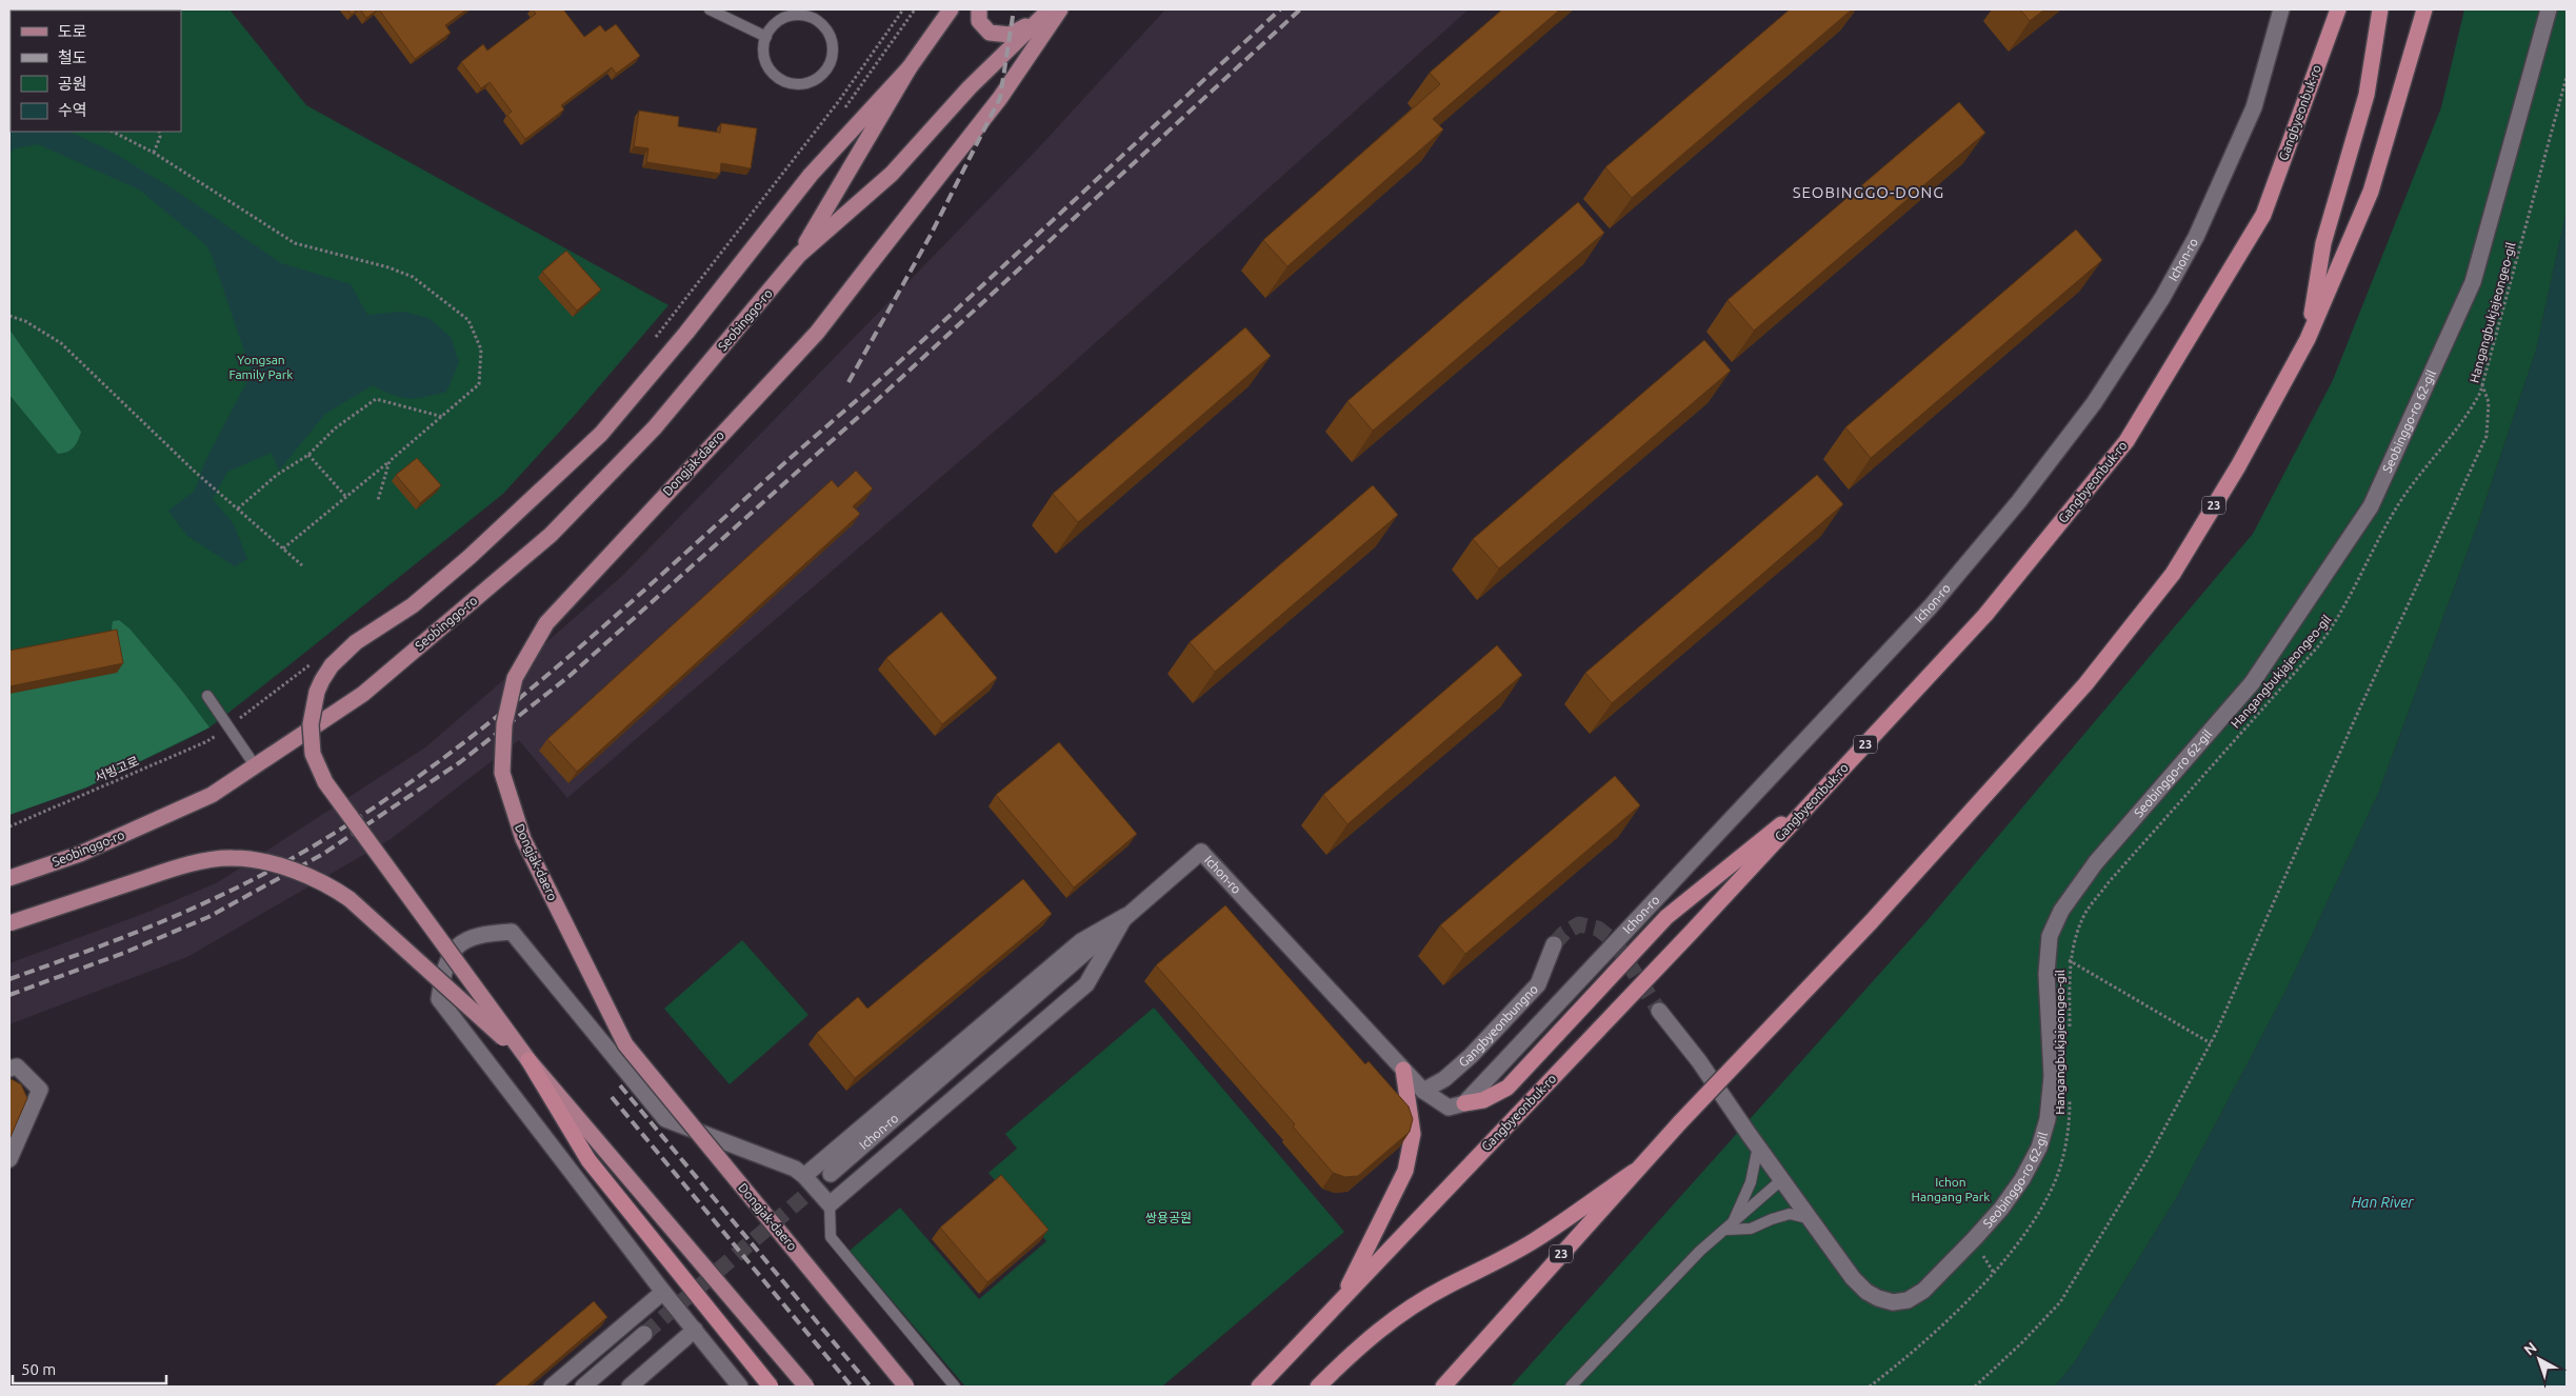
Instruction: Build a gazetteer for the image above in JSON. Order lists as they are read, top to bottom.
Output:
{
  "streets": {
    "highway": ["Gangbyeonbuk-ro", "23"],
    "main road": ["Seobinggo-ro", "Dongjak-daero"],
    "street": ["Ichon-ro", "Seobinggo-ro 62-gil", "Gangbyeonbungno"],
    "path": ["Hangangbukjajeongeo-gil", "서빙고로"]
  },
  "crossings": [
    ["Ichon-ro", "Gangbyeonbungno"]
  ],
  "districts": ["SEOBINGGO-DONG"],
  "water": ["Han River"],
  "parks": ["Yongsan Family Park", "Ichon Hangang Park", "쌍용공원"],
  "legend": [
    "도로",
    "철도",
    "공원",
    "수역"
  ],
  "scale_bar": "50 m",
  "north": "top left"
}
